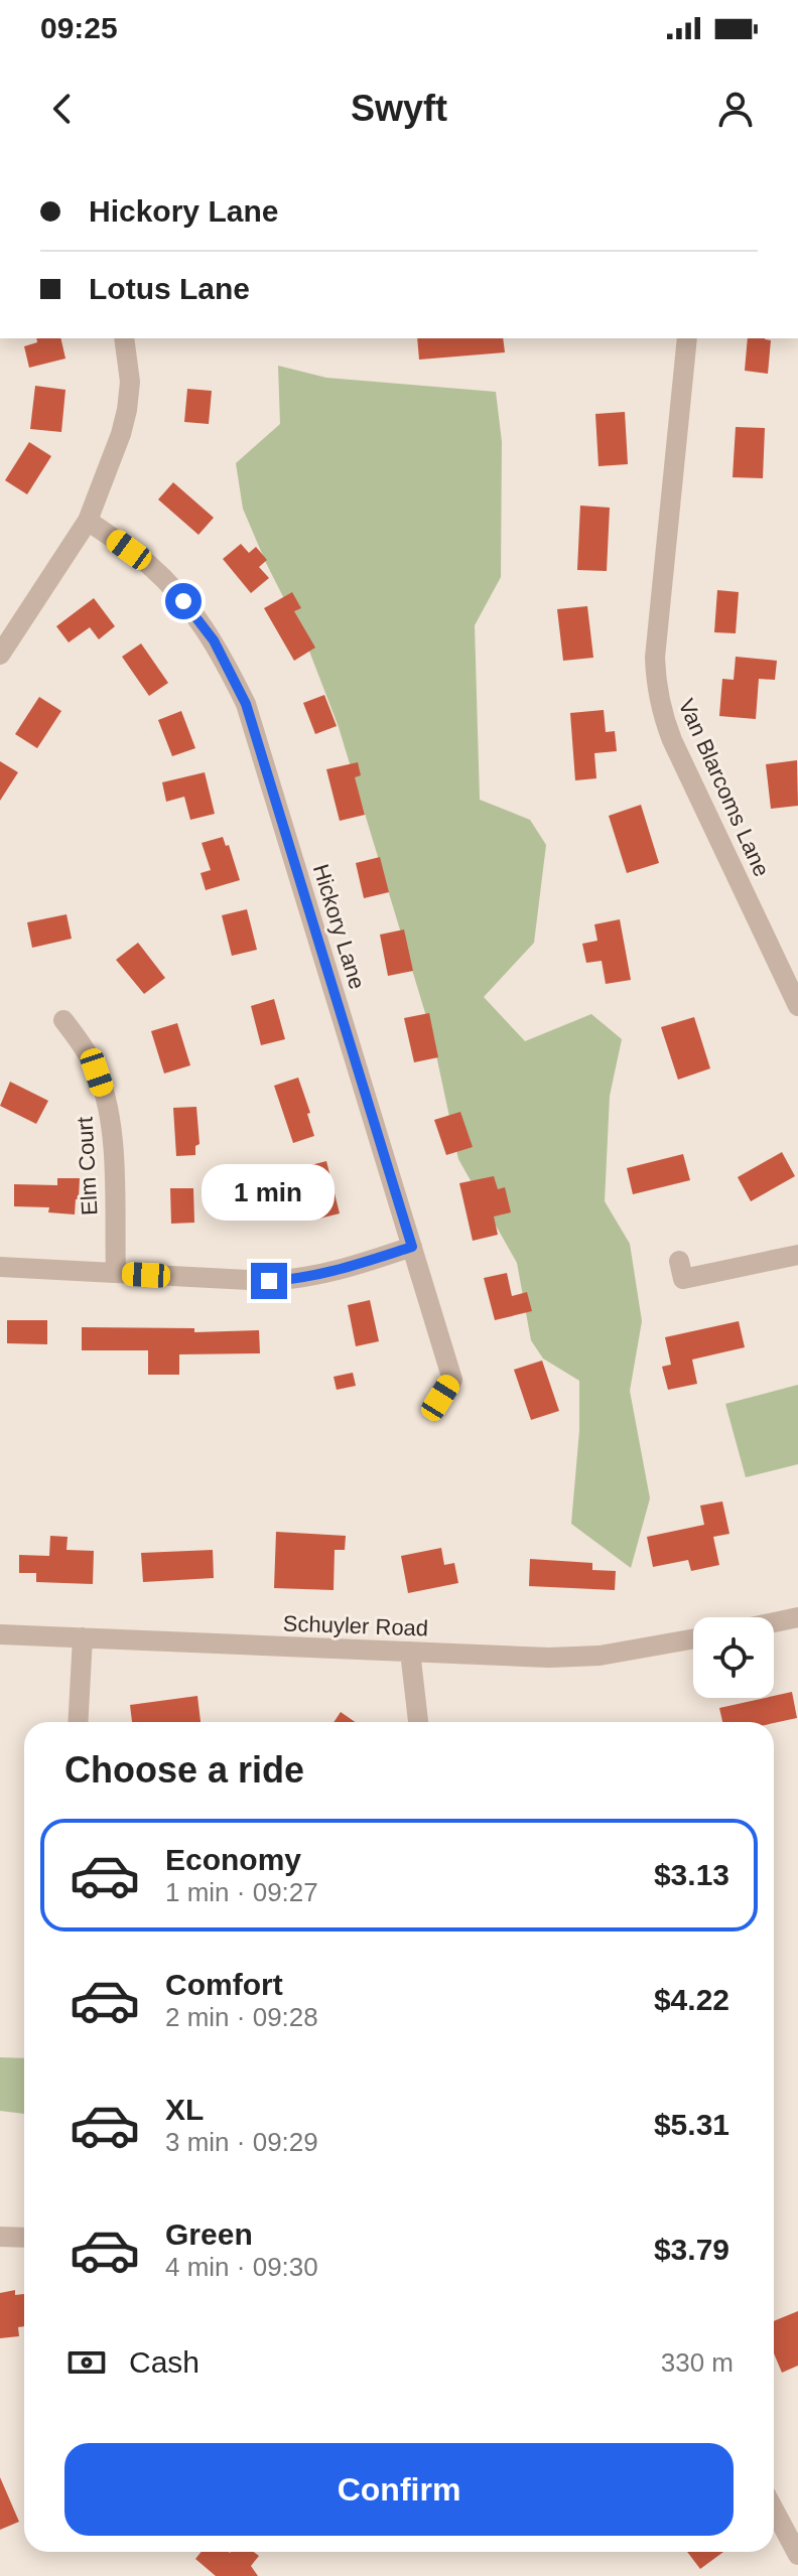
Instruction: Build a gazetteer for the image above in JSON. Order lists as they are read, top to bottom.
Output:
{
  "streets": {
    "street": [
      "Van Blarcoms Lane",
      "Hickory Lane",
      "Elm Court",
      "Schuyler Road"
    ]
  },
  "page": {
    "status": "09:25",
    "header": "Swyft",
    "banner": ["Hickory Lane", "Lotus Lane"],
    "bubble": "1 min",
    "heading": "Choose a ride",
    "list": [
      {
        "name": "Economy",
        "note": "1 min · 09:27",
        "value": "$3.13"
      },
      {
        "name": "Comfort",
        "note": "2 min · 09:28",
        "value": "$4.22"
      },
      {
        "name": "XL",
        "note": "3 min · 09:29",
        "value": "$5.31"
      },
      {
        "name": "Green",
        "note": "4 min · 09:30",
        "value": "$3.79"
      }
    ],
    "pay": ["Cash", "330 m"],
    "buttons": "Confirm"
  }
}
